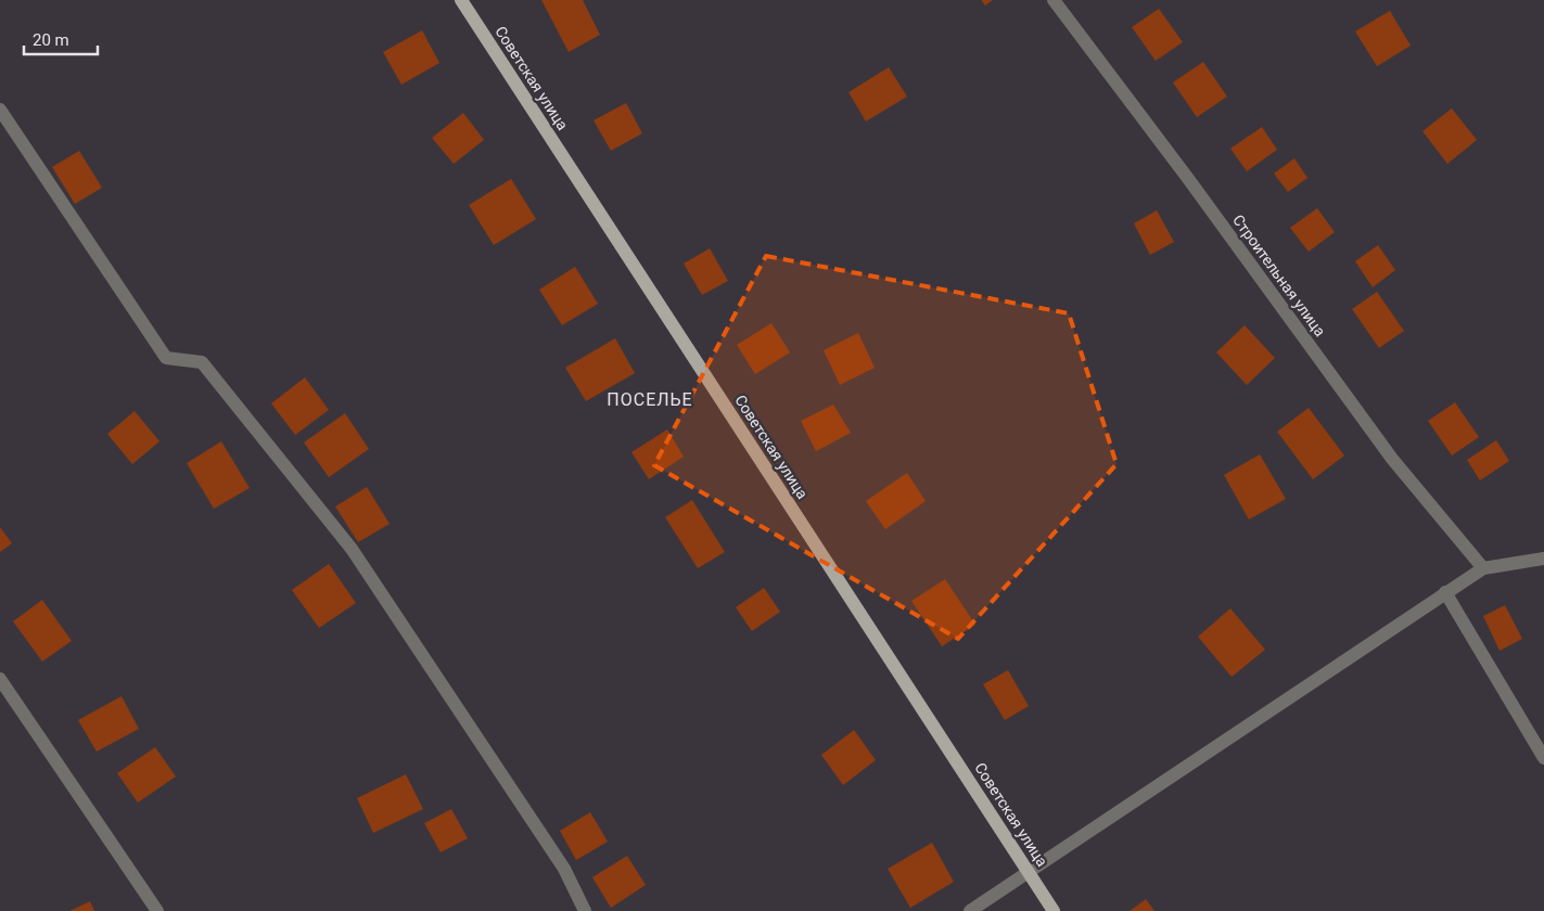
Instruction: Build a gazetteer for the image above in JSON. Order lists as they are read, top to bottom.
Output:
{
  "streets": {
    "main road": ["Советская улица"],
    "street": ["Строительная улица"]
  },
  "districts": ["ПОСЕЛЬЕ"],
  "scale_bar": "20 m"
}
